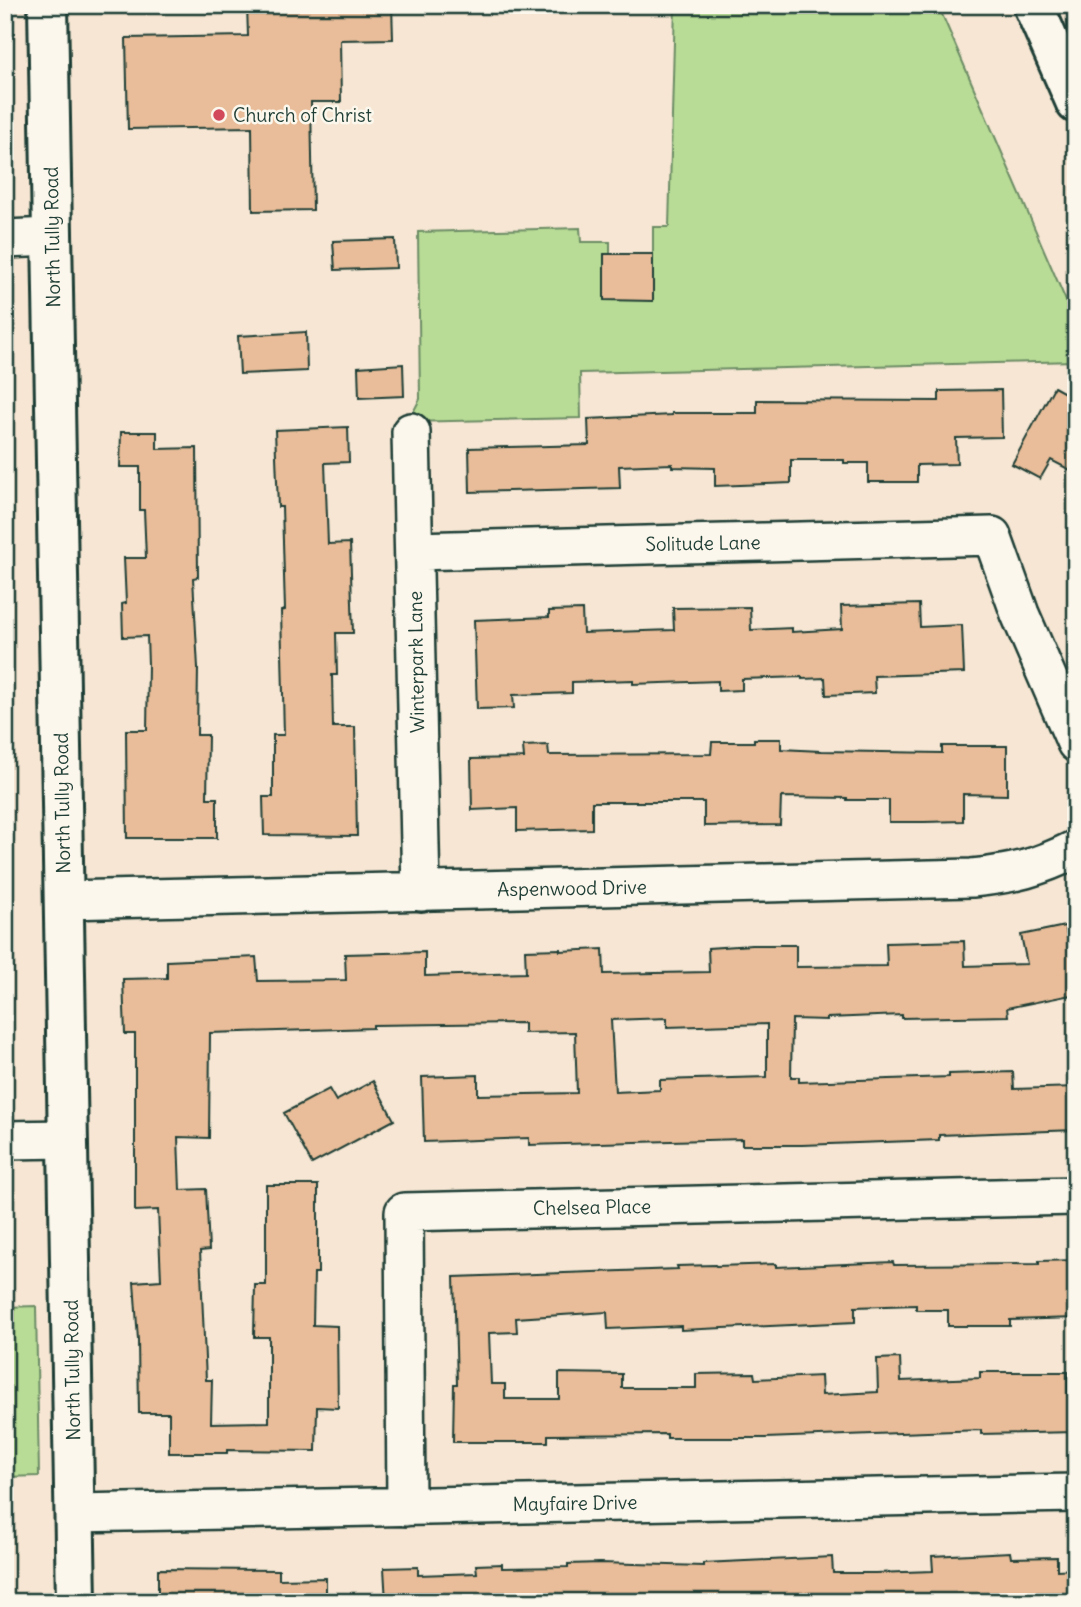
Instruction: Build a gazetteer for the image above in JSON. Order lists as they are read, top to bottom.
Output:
{
  "streets": {
    "main road": ["North Tully Road"],
    "street": [
      "Solitude Lane",
      "Winterpark Lane",
      "Aspenwood Drive",
      "Chelsea Place",
      "Mayfaire Drive"
    ]
  },
  "crossings": [
    ["North Tully Road", "Aspenwood Drive"],
    ["North Tully Road", "Mayfaire Drive"],
    ["Solitude Lane", "Winterpark Lane"],
    ["Winterpark Lane", "Aspenwood Drive"],
    ["Chelsea Place", "Mayfaire Drive"]
  ],
  "places": ["Church of Christ"]
}
